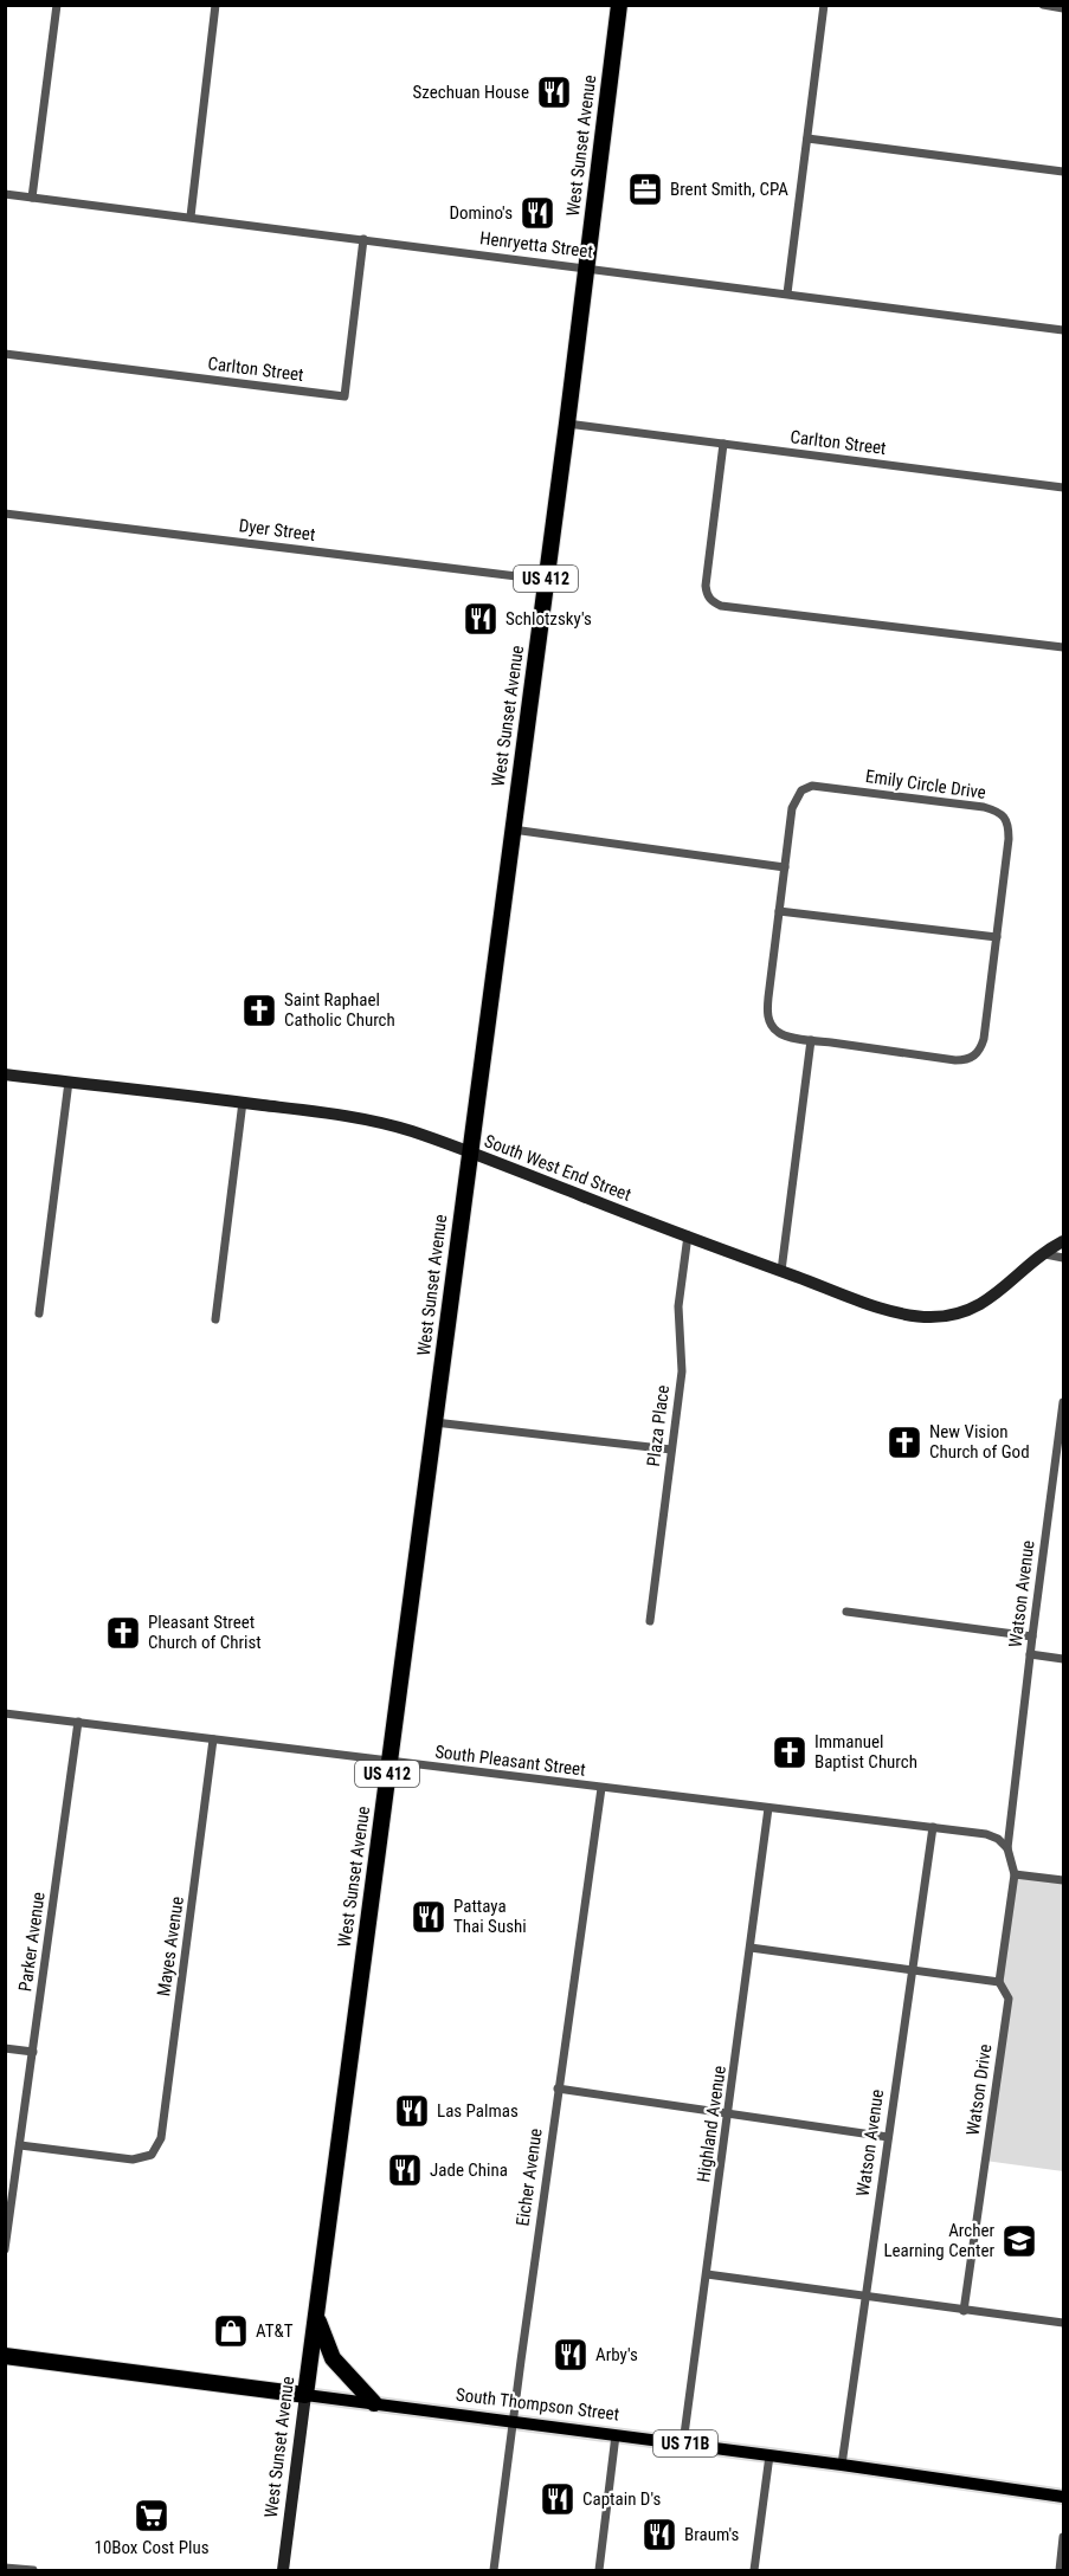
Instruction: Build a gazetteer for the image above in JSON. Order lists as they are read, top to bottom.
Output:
{
  "streets": {
    "highway": [
      "West Sunset Avenue",
      "US 412",
      "South Thompson Street",
      "US 71B"
    ],
    "street": [
      "Henryetta Street",
      "Carlton Street",
      "Dyer Street",
      "Emily Circle Drive",
      "South West End Street",
      "Plaza Place",
      "Watson Avenue",
      "South Pleasant Street",
      "Parker Avenue",
      "Mayes Avenue",
      "Watson Drive",
      "Highland Avenue",
      "Eicher Avenue"
    ]
  },
  "crossings": [
    ["West Sunset Avenue", "Henryetta Street"],
    ["West Sunset Avenue", "Carlton Street"],
    ["West Sunset Avenue", "Dyer Street"],
    ["West Sunset Avenue", "South West End Street"],
    ["West Sunset Avenue", "South Pleasant Street"],
    ["West Sunset Avenue", "South Thompson Street"],
    ["Henryetta Street", "Carlton Street"],
    ["South West End Street", "Plaza Place"],
    ["Watson Avenue", "South Pleasant Street"],
    ["Watson Avenue", "Watson Drive"],
    ["Watson Avenue", "South Thompson Street"],
    ["South Pleasant Street", "Parker Avenue"],
    ["South Pleasant Street", "Mayes Avenue"],
    ["South Pleasant Street", "Highland Avenue"],
    ["South Pleasant Street", "Eicher Avenue"],
    ["Parker Avenue", "Mayes Avenue"],
    ["Highland Avenue", "South Thompson Street"],
    ["Eicher Avenue", "South Thompson Street"]
  ],
  "places": {
    "restaurant": [
      "Szechuan House",
      "Domino's",
      "Schlotzsky's",
      "Pattaya Thai Sushi",
      "Las Palmas",
      "Jade China",
      "Arby's",
      "Captain D's",
      "Braum's"
    ],
    "office": ["Brent Smith, CPA"],
    "church": [
      "Saint Raphael Catholic Church",
      "New Vision Church of God",
      "Pleasant Street Church of Christ",
      "Immanuel Baptist Church"
    ],
    "school or university": ["Archer Learning Center"],
    "shop": ["AT&T"],
    "supermarket": ["10Box Cost Plus"]
  }
}
